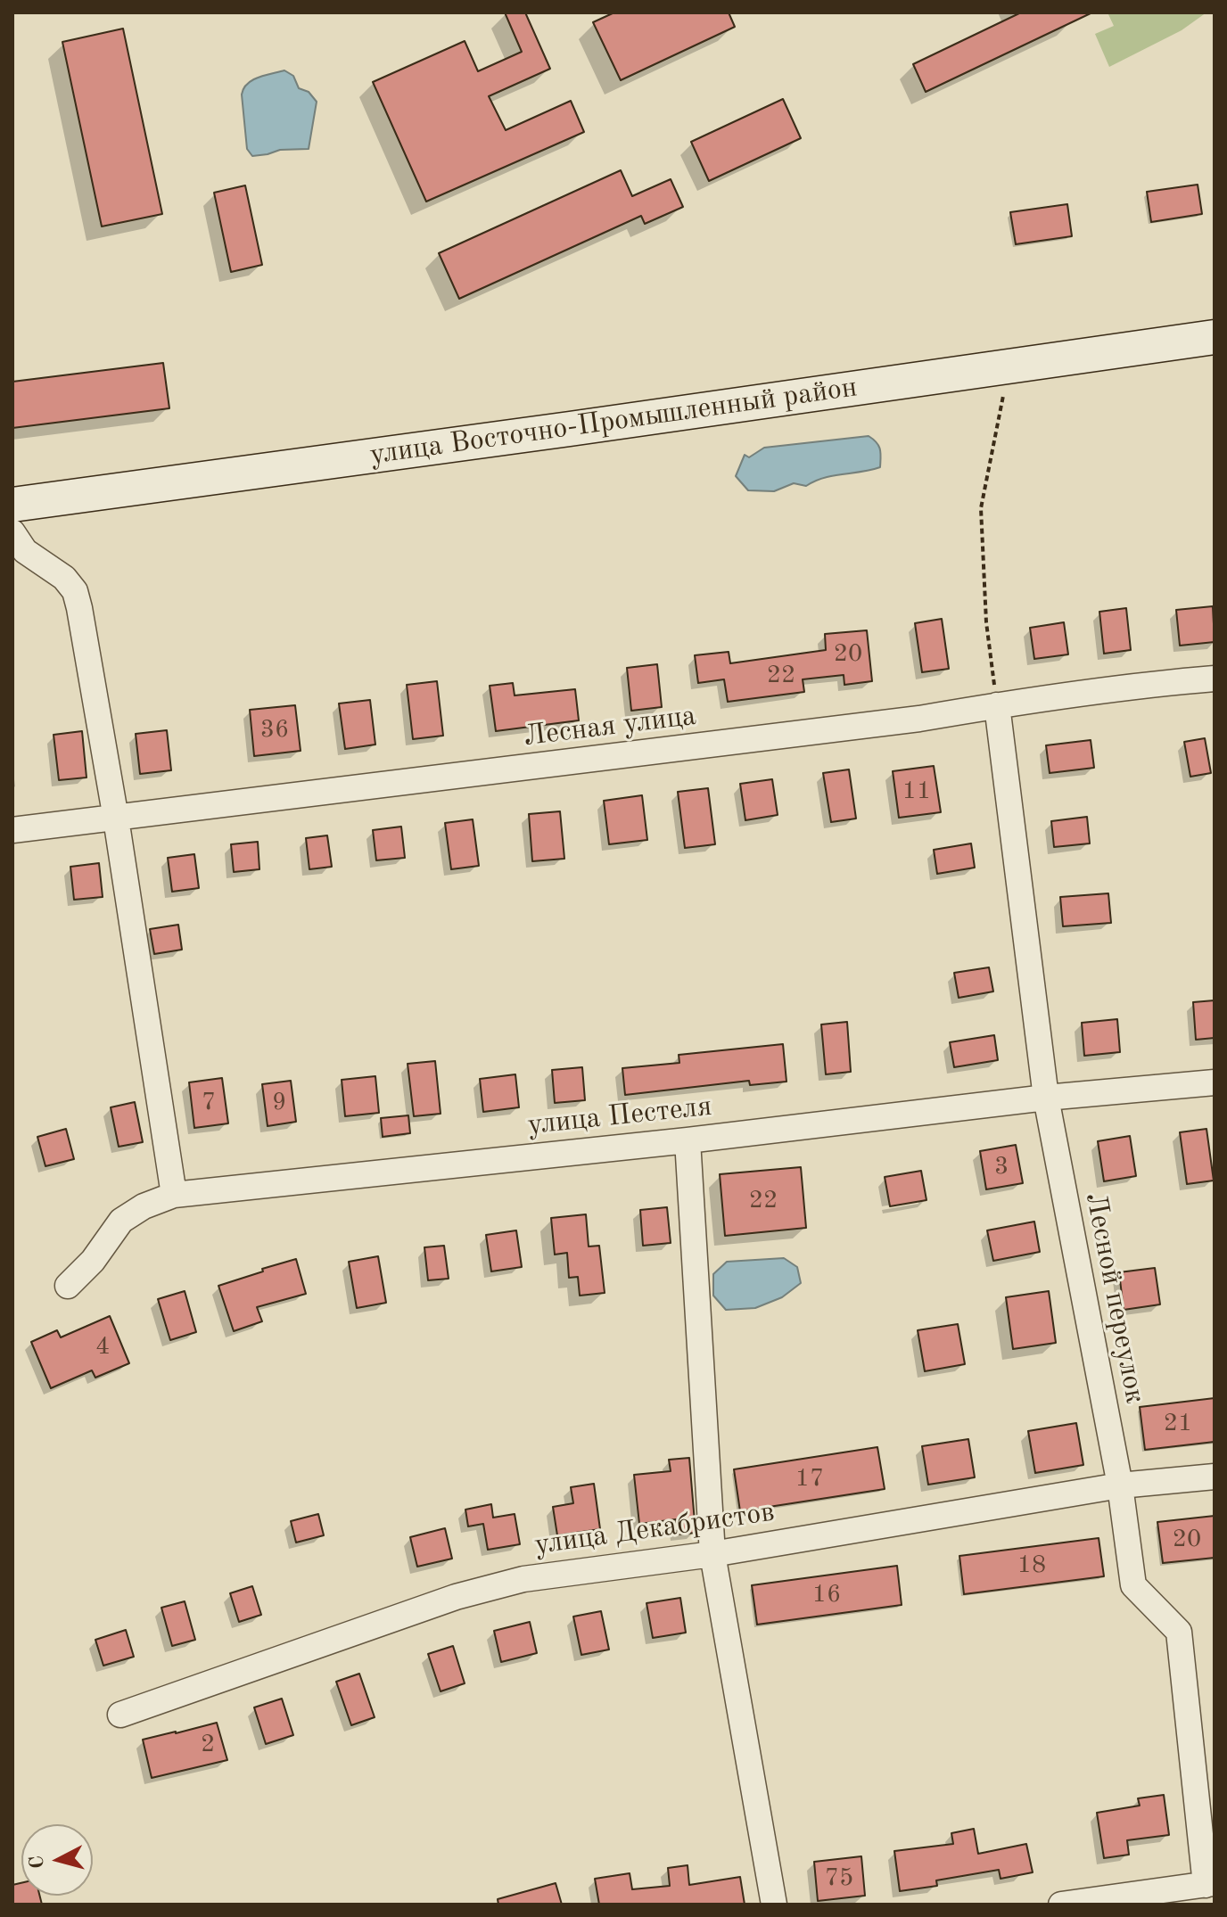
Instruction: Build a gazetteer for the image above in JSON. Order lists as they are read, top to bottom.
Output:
{
  "streets": {
    "street": [
      "улица Восточно-Промышленный район",
      "Лесная улица",
      "улица Пестеля",
      "Лесной переулок",
      "улица Декабристов"
    ]
  },
  "crossings": [
    ["Лесная улица", "Лесной переулок"],
    ["улица Пестеля", "Лесной переулок"],
    ["Лесной переулок", "улица Декабристов"]
  ],
  "house_numbers": [
    "20",
    "22",
    "36",
    "11",
    "7",
    "9",
    "3",
    "22",
    "4",
    "21",
    "17",
    "20",
    "18",
    "16",
    "2",
    "75"
  ],
  "north": "left"
}
